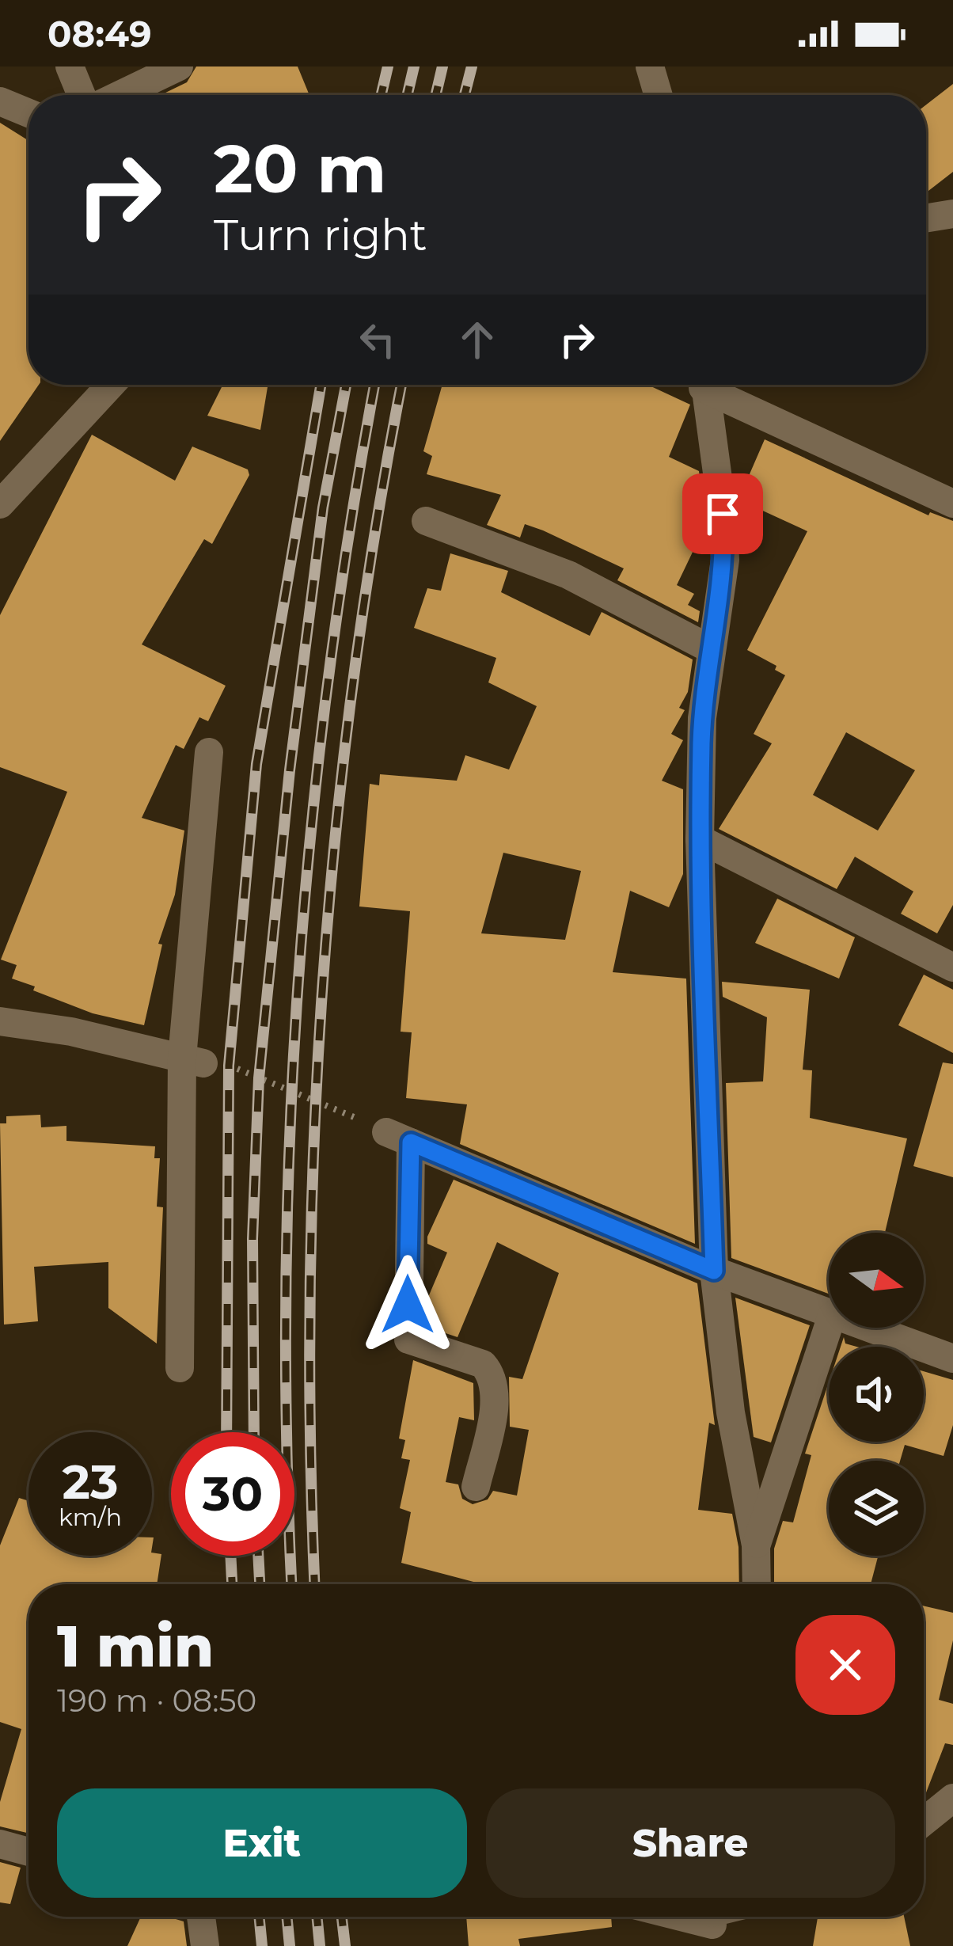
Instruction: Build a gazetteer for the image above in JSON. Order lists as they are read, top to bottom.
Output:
{
  "north": "right",
  "page": {
    "status": "08:49",
    "turn": ["20 m", "Turn right"],
    "speed": "23 km/h",
    "limit": "30",
    "heading": ["1 min", "190 m · 08:50"],
    "buttons": ["Exit", "Share"]
  }
}
